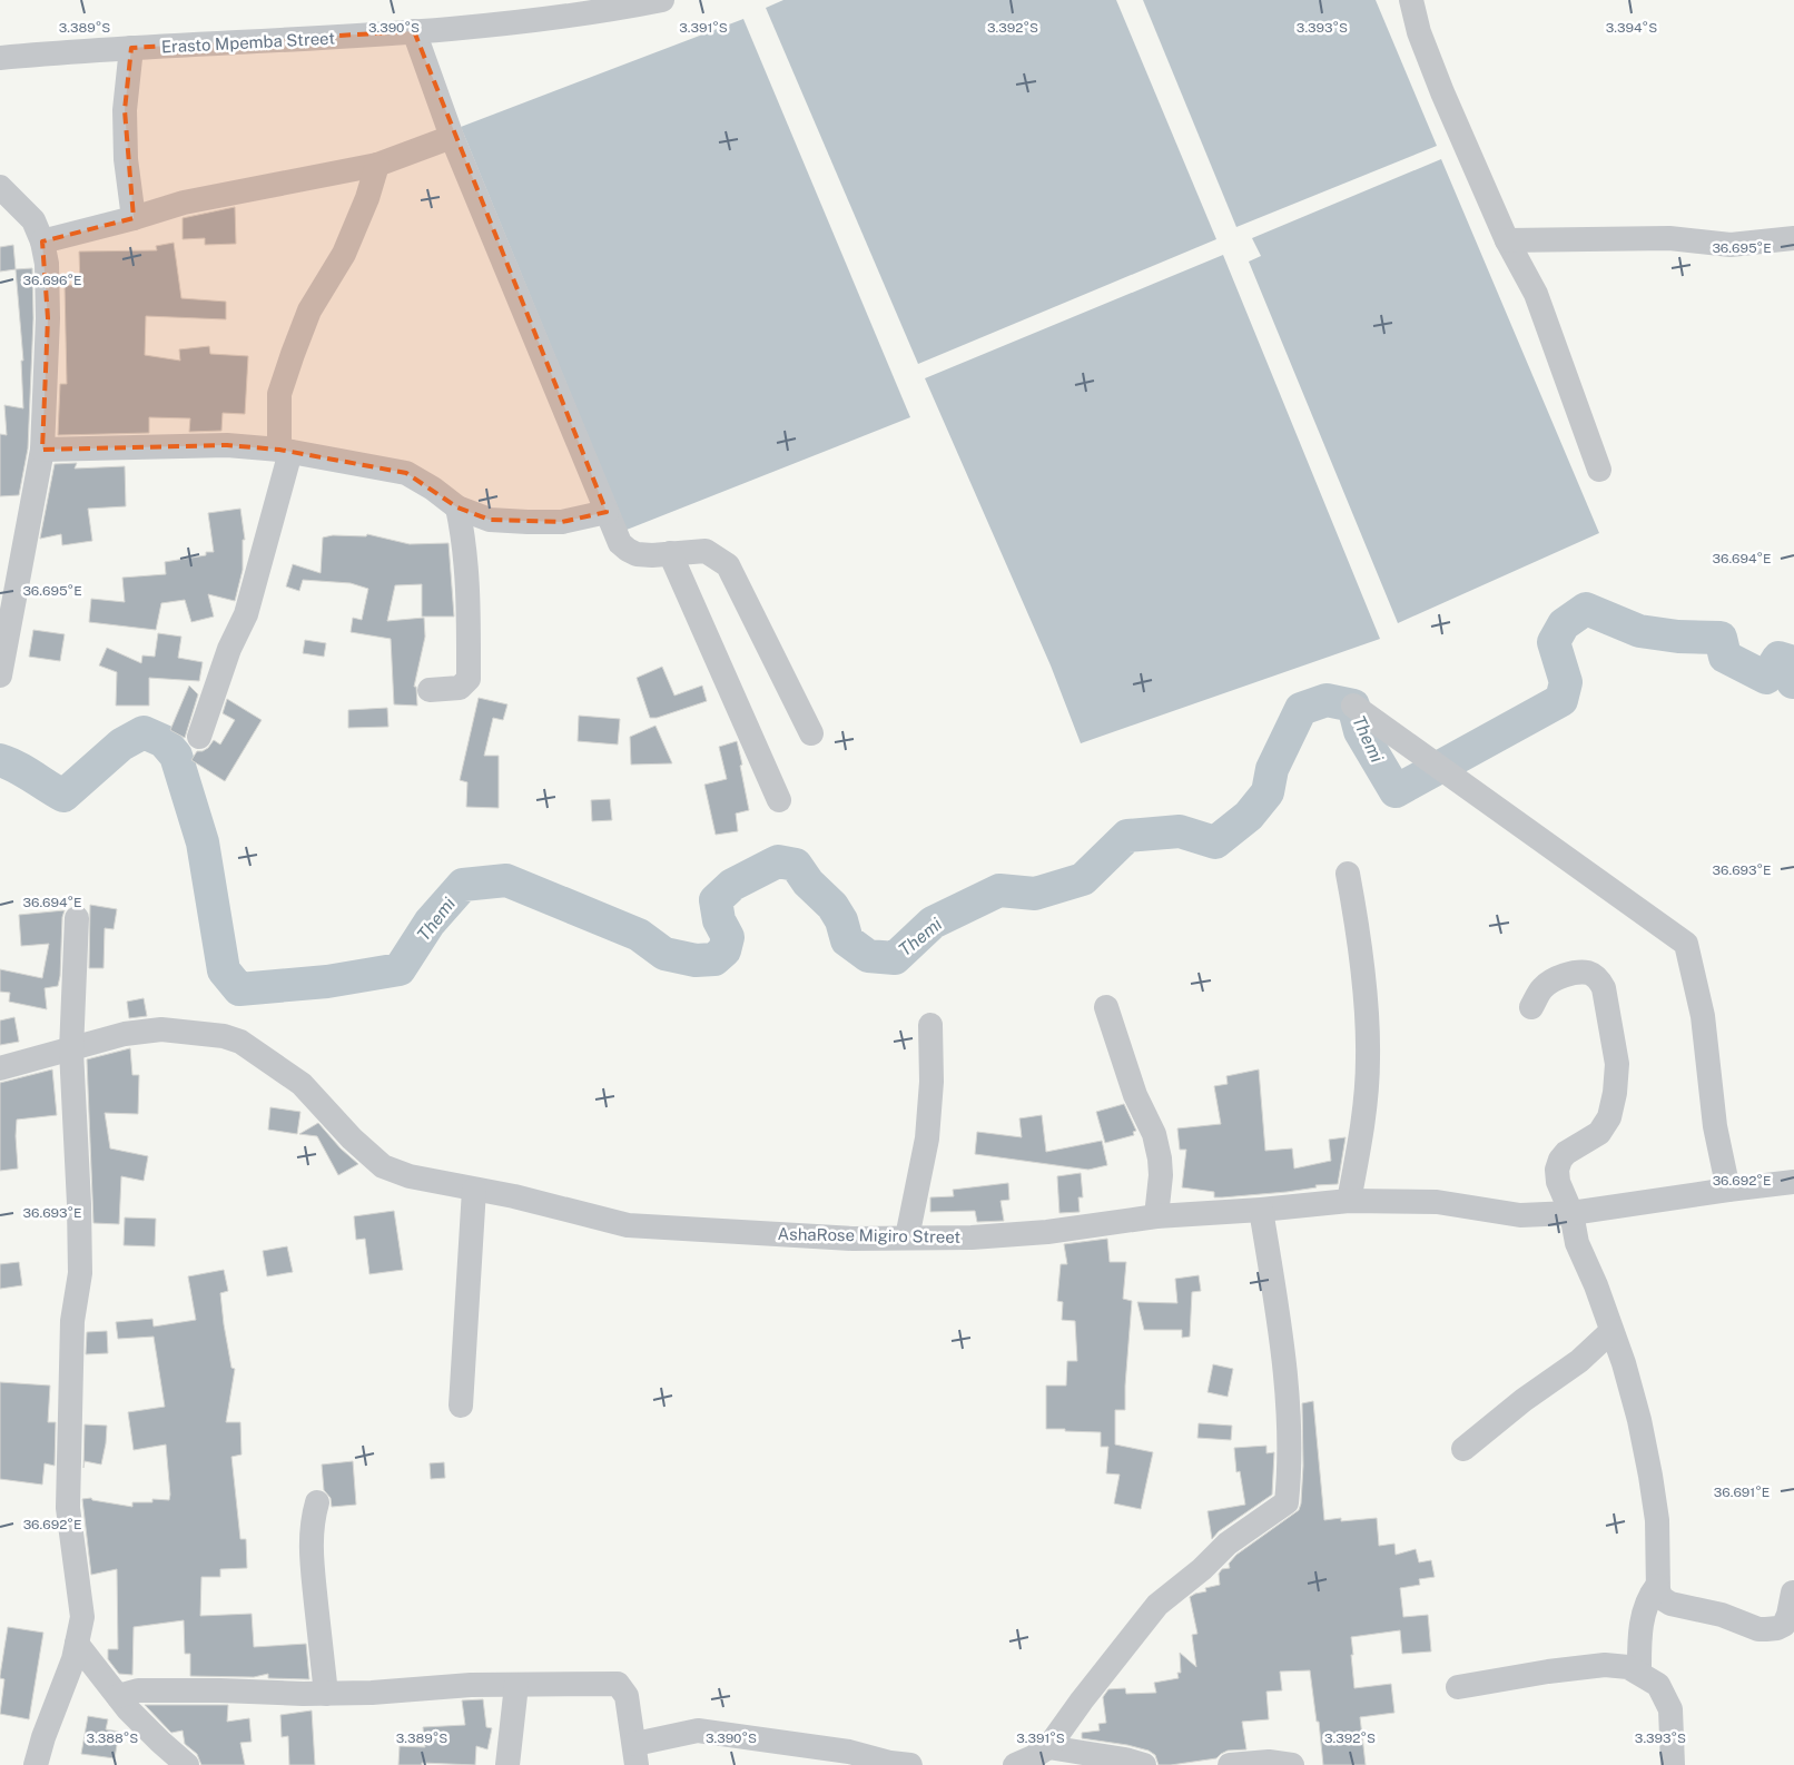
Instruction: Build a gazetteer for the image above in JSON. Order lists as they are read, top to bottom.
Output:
{
  "streets": {
    "street": ["Erasto Mpemba Street", "AshaRose Migiro Street"]
  },
  "water": ["Themi"],
  "coordinates": [
    "3.389°S",
    "3.390°S",
    "3.391°S",
    "3.392°S",
    "3.393°S",
    "3.394°S",
    "36.695°E",
    "36.696°E",
    "36.694°E",
    "36.693°E",
    "36.692°E",
    "36.691°E",
    "3.388°S"
  ]
}
